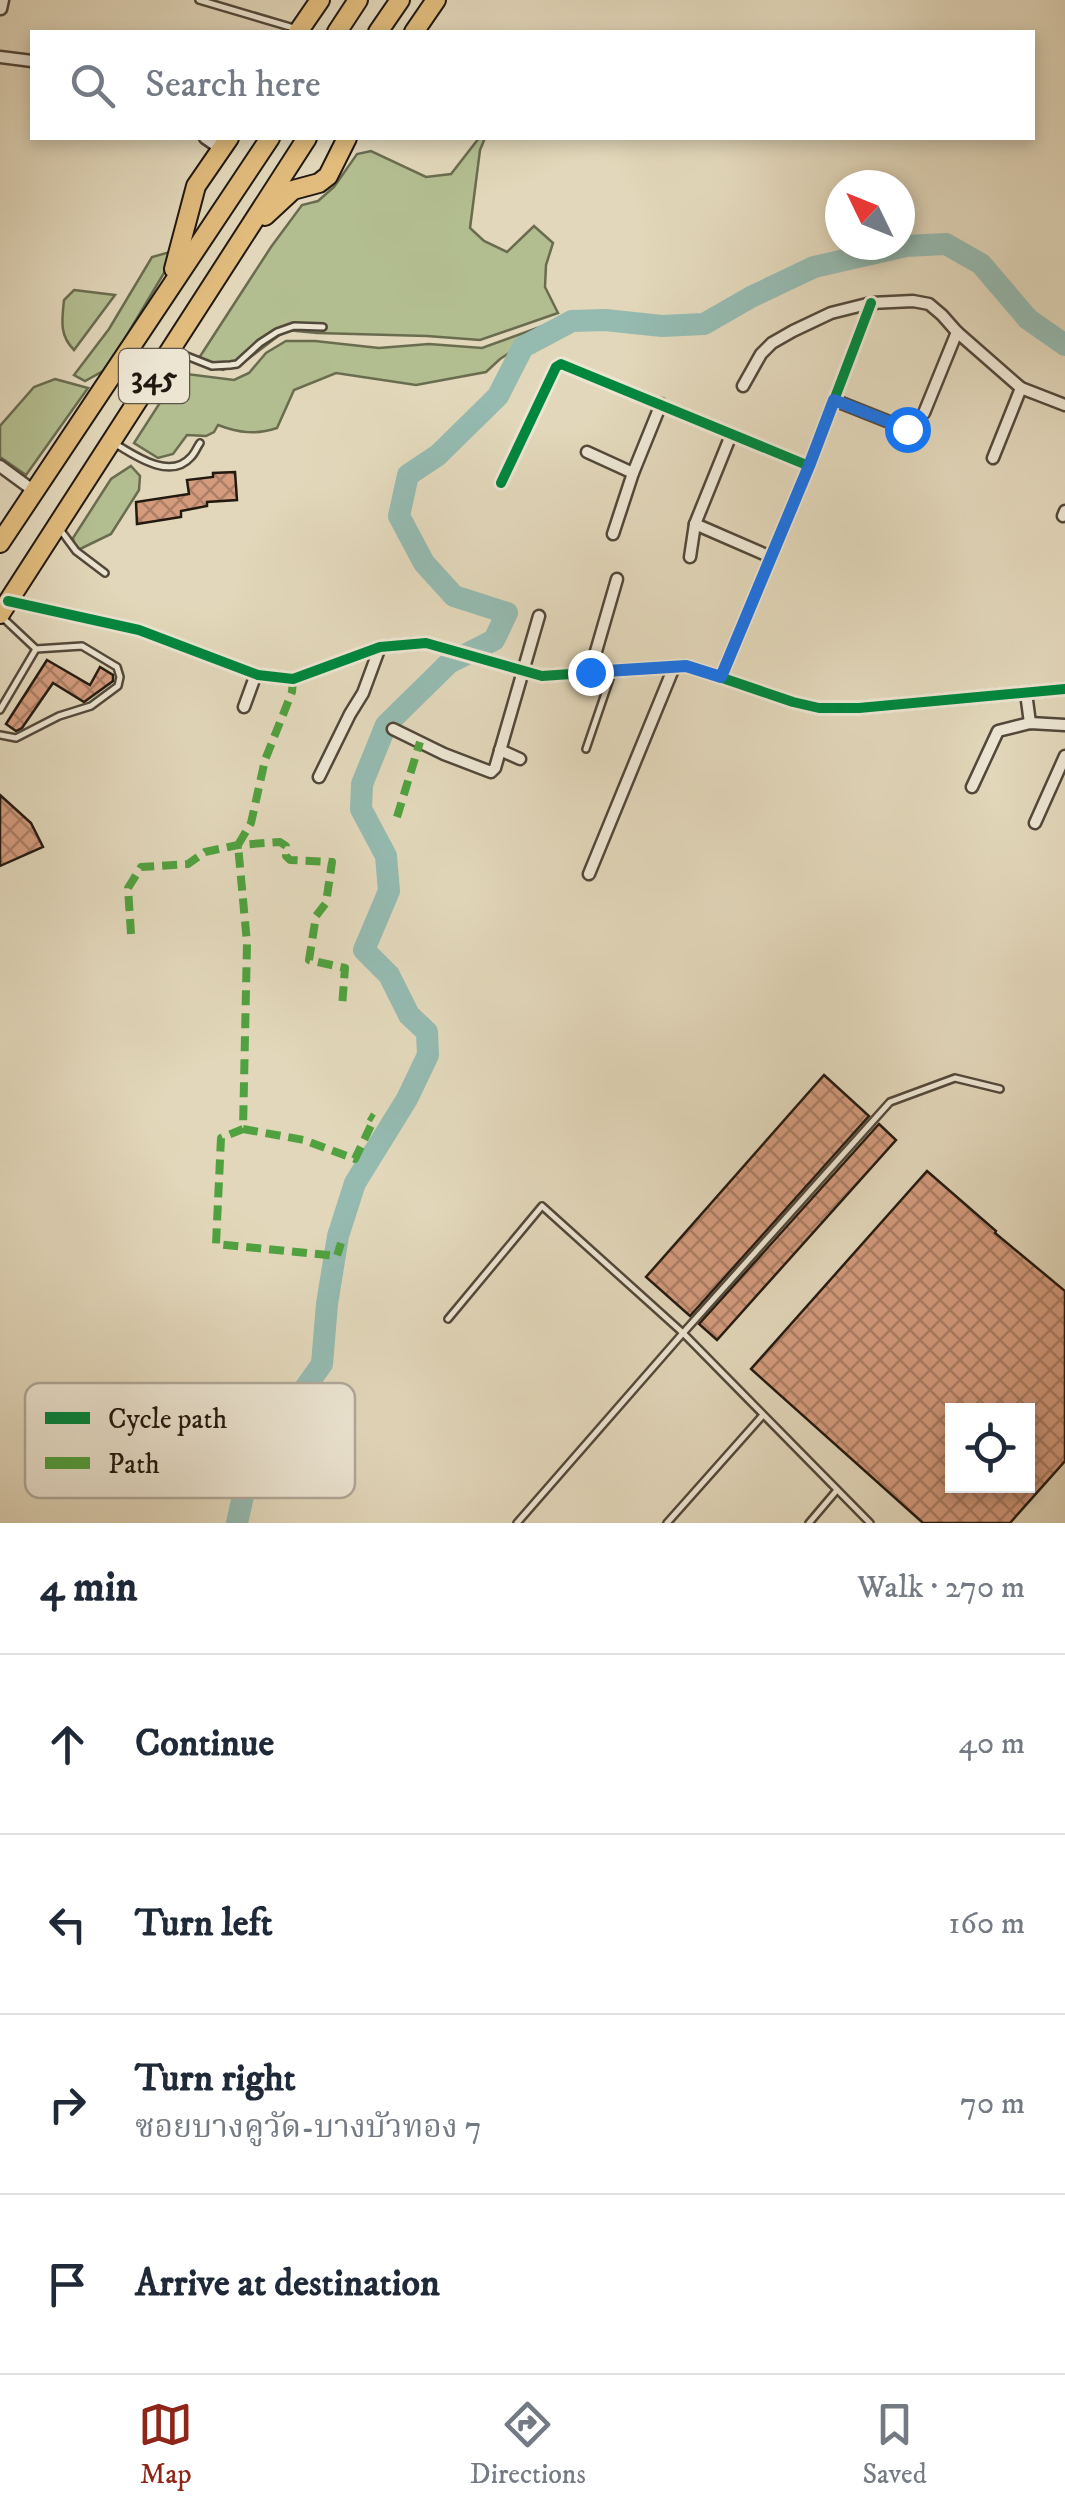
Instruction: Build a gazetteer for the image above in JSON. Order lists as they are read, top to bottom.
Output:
{
  "streets": {
    "main road": ["345"]
  },
  "legend": ["Cycle path", "Path"],
  "north": "top left",
  "page": {
    "search": "Search here",
    "heading": ["4 min", "Walk · 270 m"],
    "list": [
      ["Continue", "40 m"],
      ["Turn left", "160 m"],
      ["Turn right", "ซอยบางคูวัด-บางบัวทอง 7", "70 m"],
      "Arrive at destination"
    ],
    "nav": ["Map", "Directions", "Saved"]
  }
}
